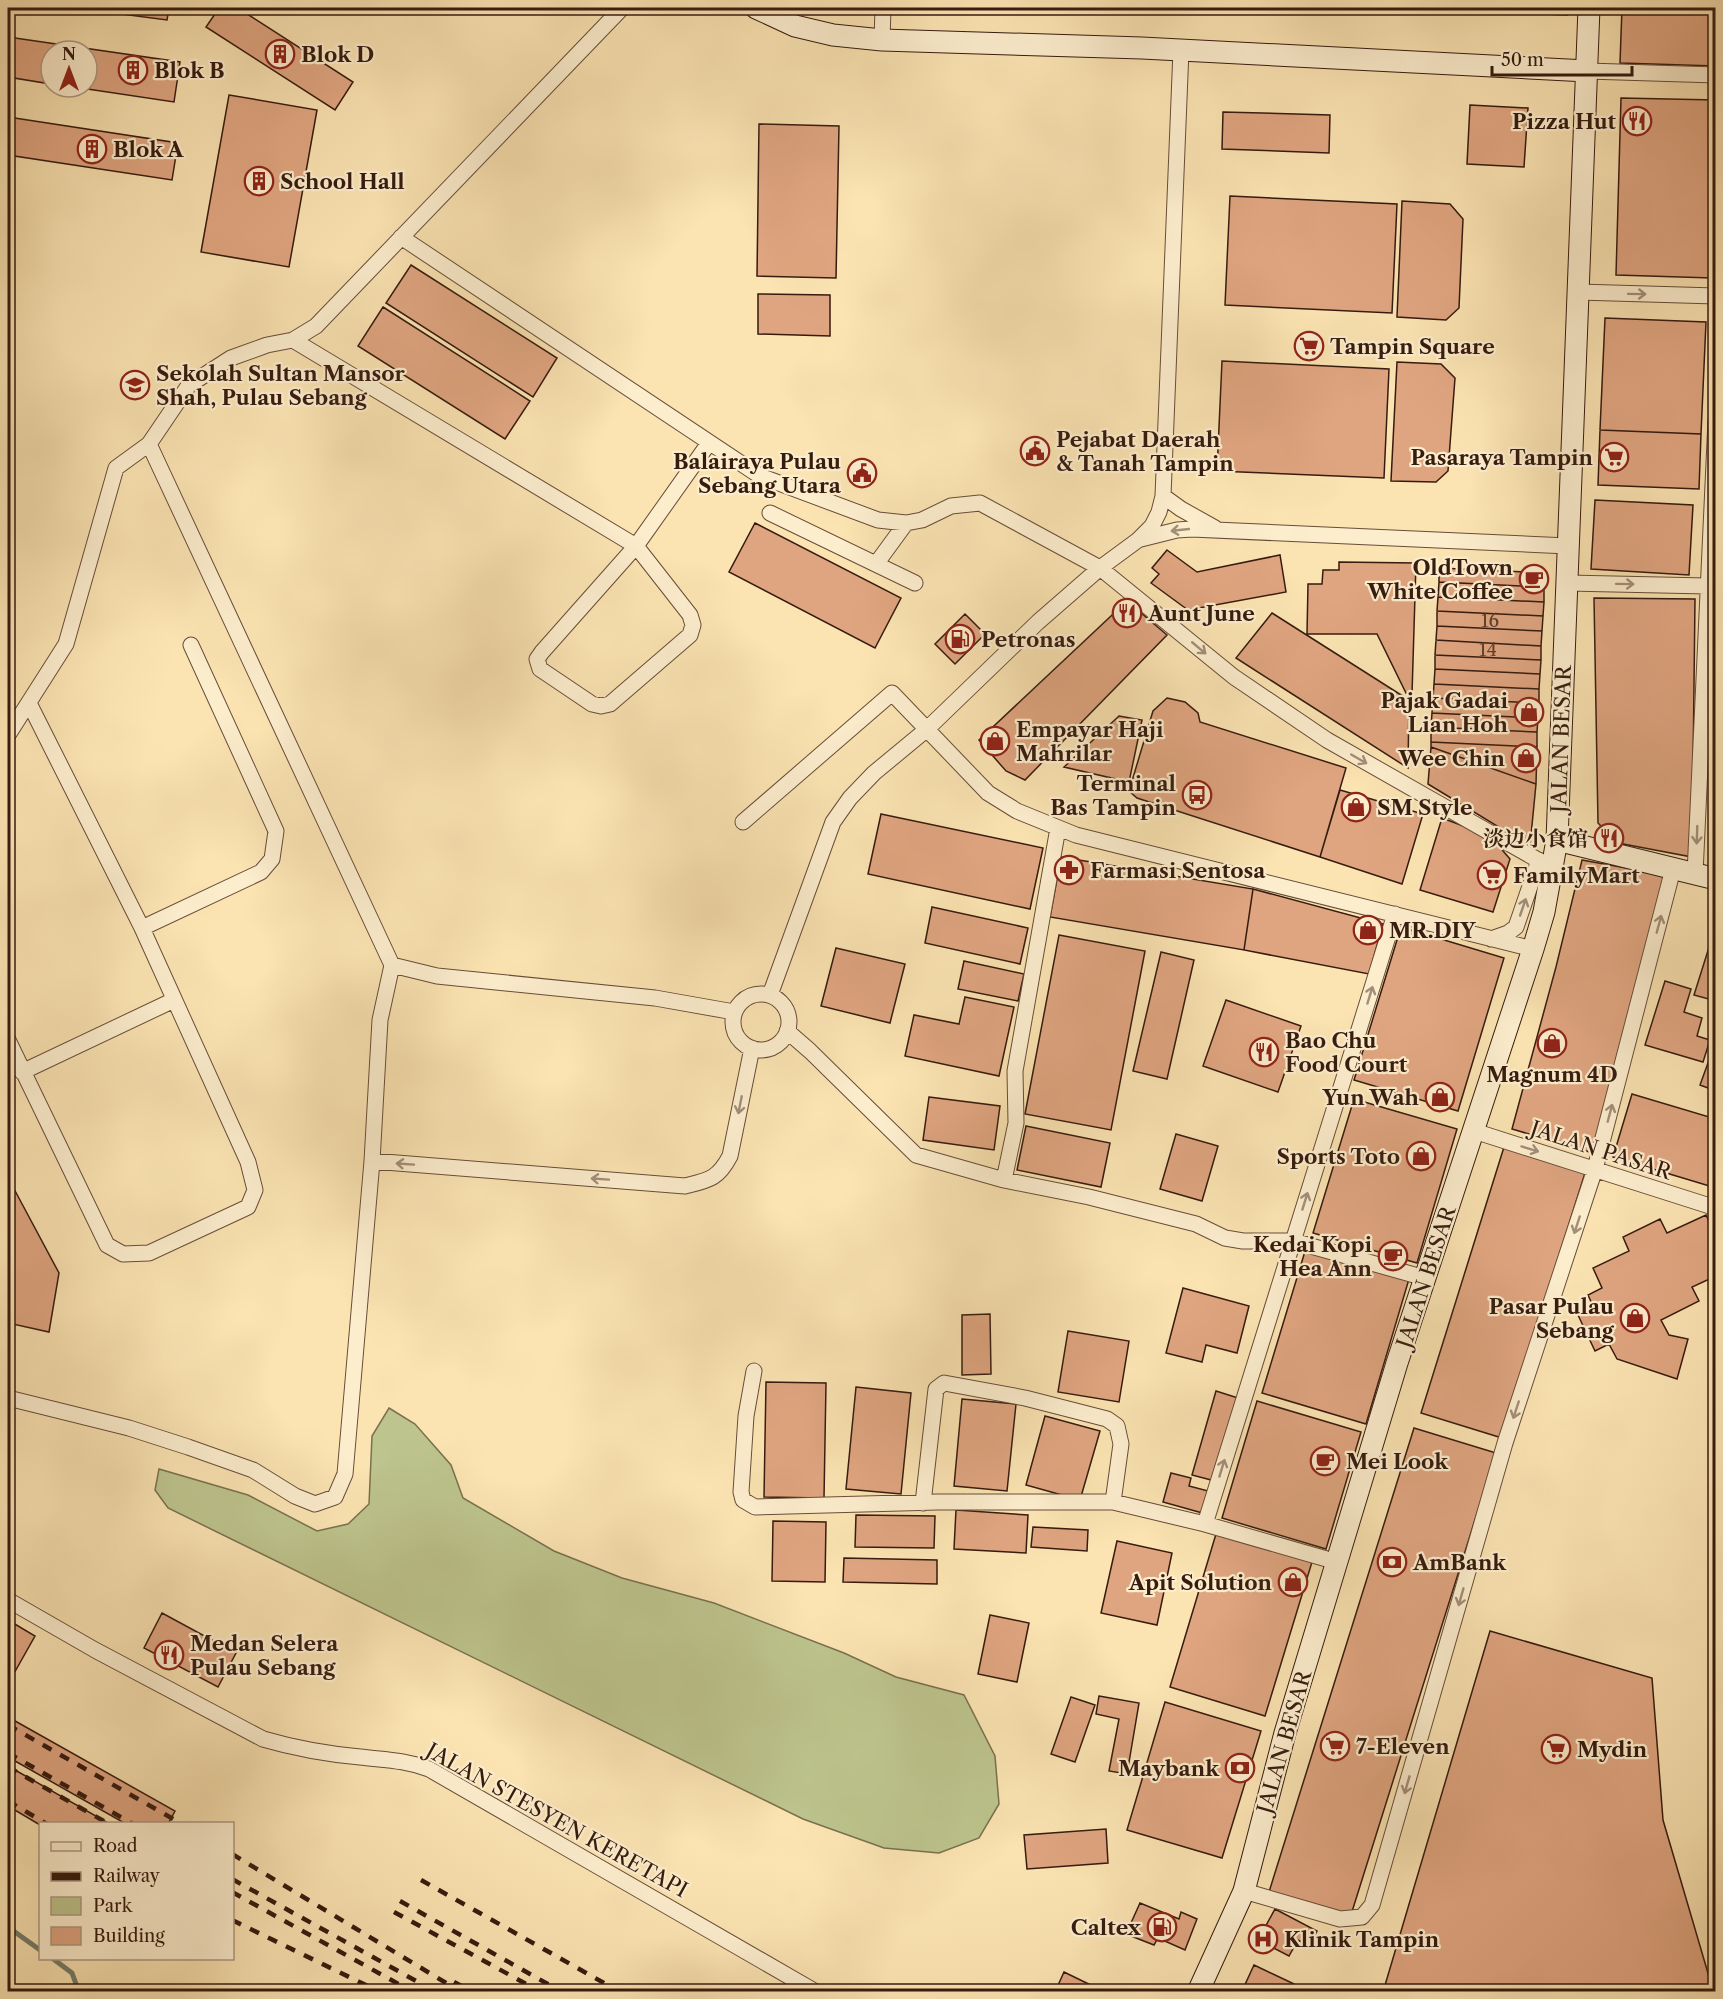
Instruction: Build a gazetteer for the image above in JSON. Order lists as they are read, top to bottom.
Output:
{
  "streets": {
    "street": ["JALAN BESAR", "JALAN PASAR", "JALAN STESYEN KERETAPI"]
  },
  "crossings": [
    ["JALAN BESAR", "JALAN PASAR"]
  ],
  "one_way": ["JALAN PASAR"],
  "places": {
    "building": [
      "Blok D",
      "Blok B",
      "Blok A",
      "School Hall"
    ],
    "restaurant": [
      "Pizza Hut",
      "Aunt June",
      "淡边小食馆",
      "Bao Chu Food Court",
      "Medan Selera Pulau Sebang"
    ],
    "supermarket": [
      "Tampin Square",
      "Pasaraya Tampin",
      "FamilyMart",
      "7-Eleven",
      "Mydin"
    ],
    "school or university": ["Sekolah Sultan Mansor Shah, Pulau Sebang"],
    "public building": ["Pejabat Daerah & Tanah Tampin", "Balairaya Pulau Sebang Utara"],
    "cafe": ["OldTown White Coffee", "Kedai Kopi Hea Ann", "Mei Look"],
    "fuel station": ["Petronas", "Caltex"],
    "shop": [
      "Pajak Gadai Lian Hoh",
      "Empayar Haji Mahrilar",
      "Wee Chin",
      "SM Style",
      "MR.DIY",
      "Magnum 4D",
      "Yun Wah",
      "Sports Toto",
      "Pasar Pulau Sebang",
      "Apit Solution"
    ],
    "bus stop": ["Terminal Bas Tampin"],
    "pharmacy": ["Farmasi Sentosa"],
    "bank": ["AmBank", "Maybank"],
    "hospital": ["Klinik Tampin"]
  },
  "house_numbers": ["16", "14"],
  "legend": [
    "Road",
    "Railway",
    "Park",
    "Building"
  ],
  "scale_bar": "50 m",
  "north": "top"
}
